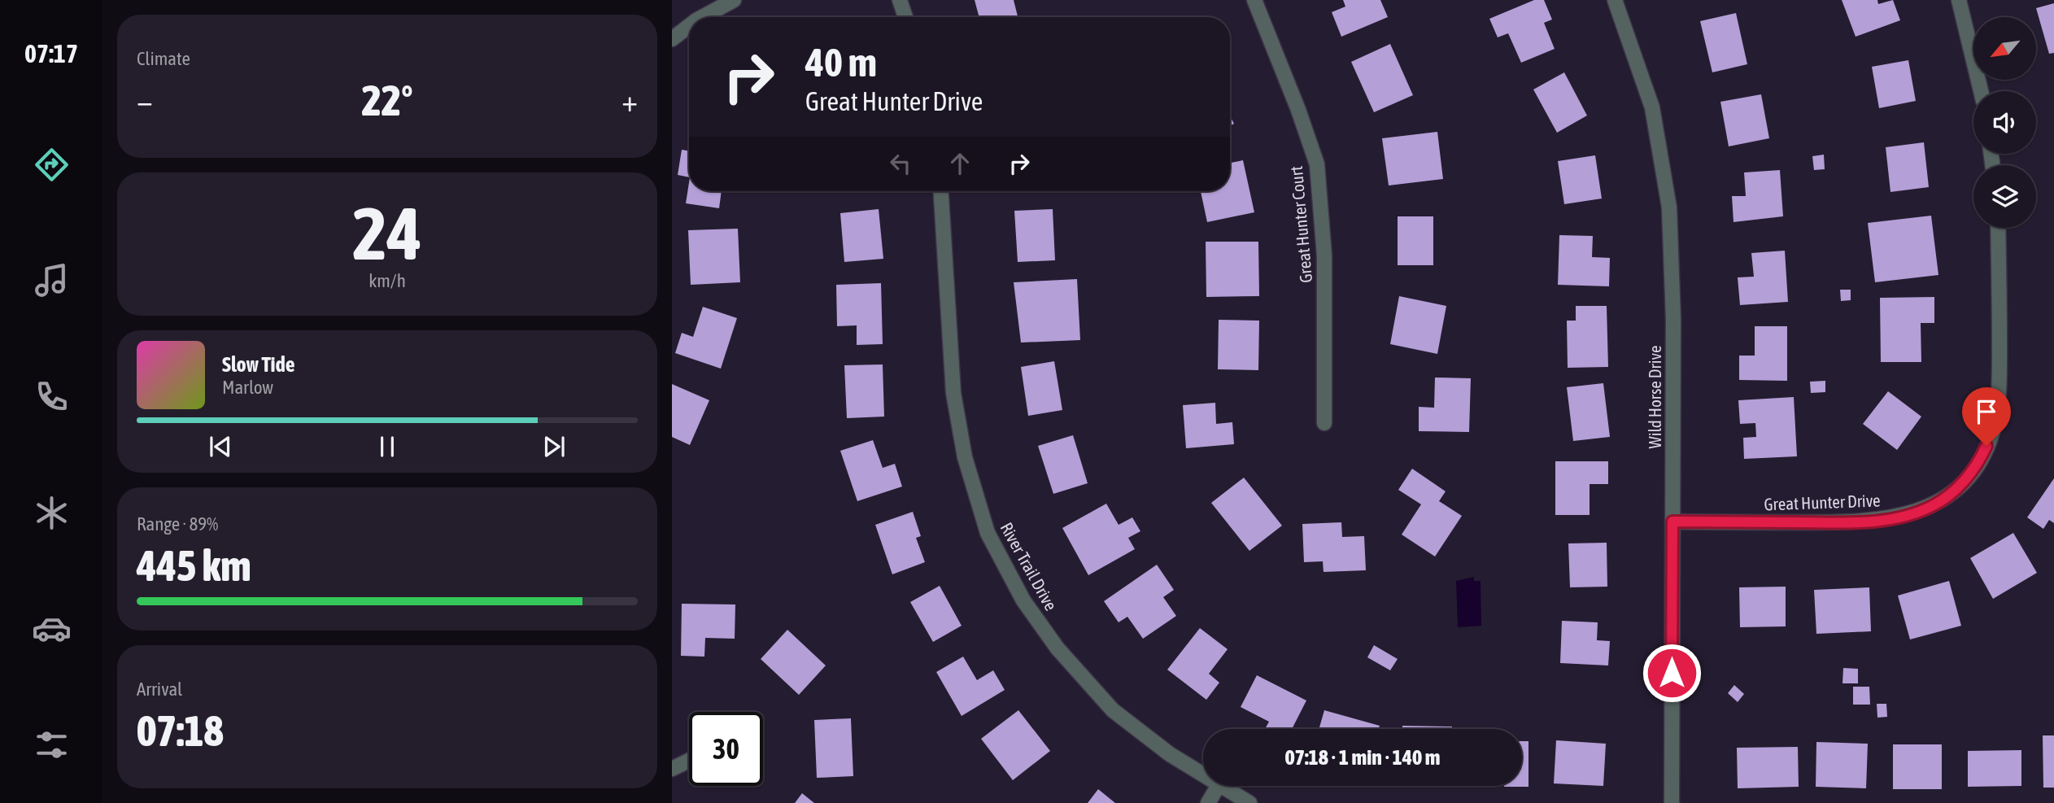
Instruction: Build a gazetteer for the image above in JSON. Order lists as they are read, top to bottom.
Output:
{
  "streets": {
    "street": [
      "Great Hunter Court",
      "Wild Horse Drive",
      "Great Hunter Drive",
      "River Trail Drive"
    ]
  },
  "crossings": [
    ["Wild Horse Drive", "Great Hunter Drive"]
  ],
  "north": "bottom left",
  "page": {
    "tabs": "07:17",
    "tile": [
      "Climate",
      ["24", "km/h"],
      ["Range · 89%", "445 km"],
      ["Arrival", "07:18"]
    ],
    "turn": ["40 m", "Great Hunter Drive"],
    "heat": ["−", "22°", "+"],
    "song": ["Slow Tide", "Marlow"],
    "limit": "30",
    "trip": "07:18 · 1 min · 140 m"
  }
}
